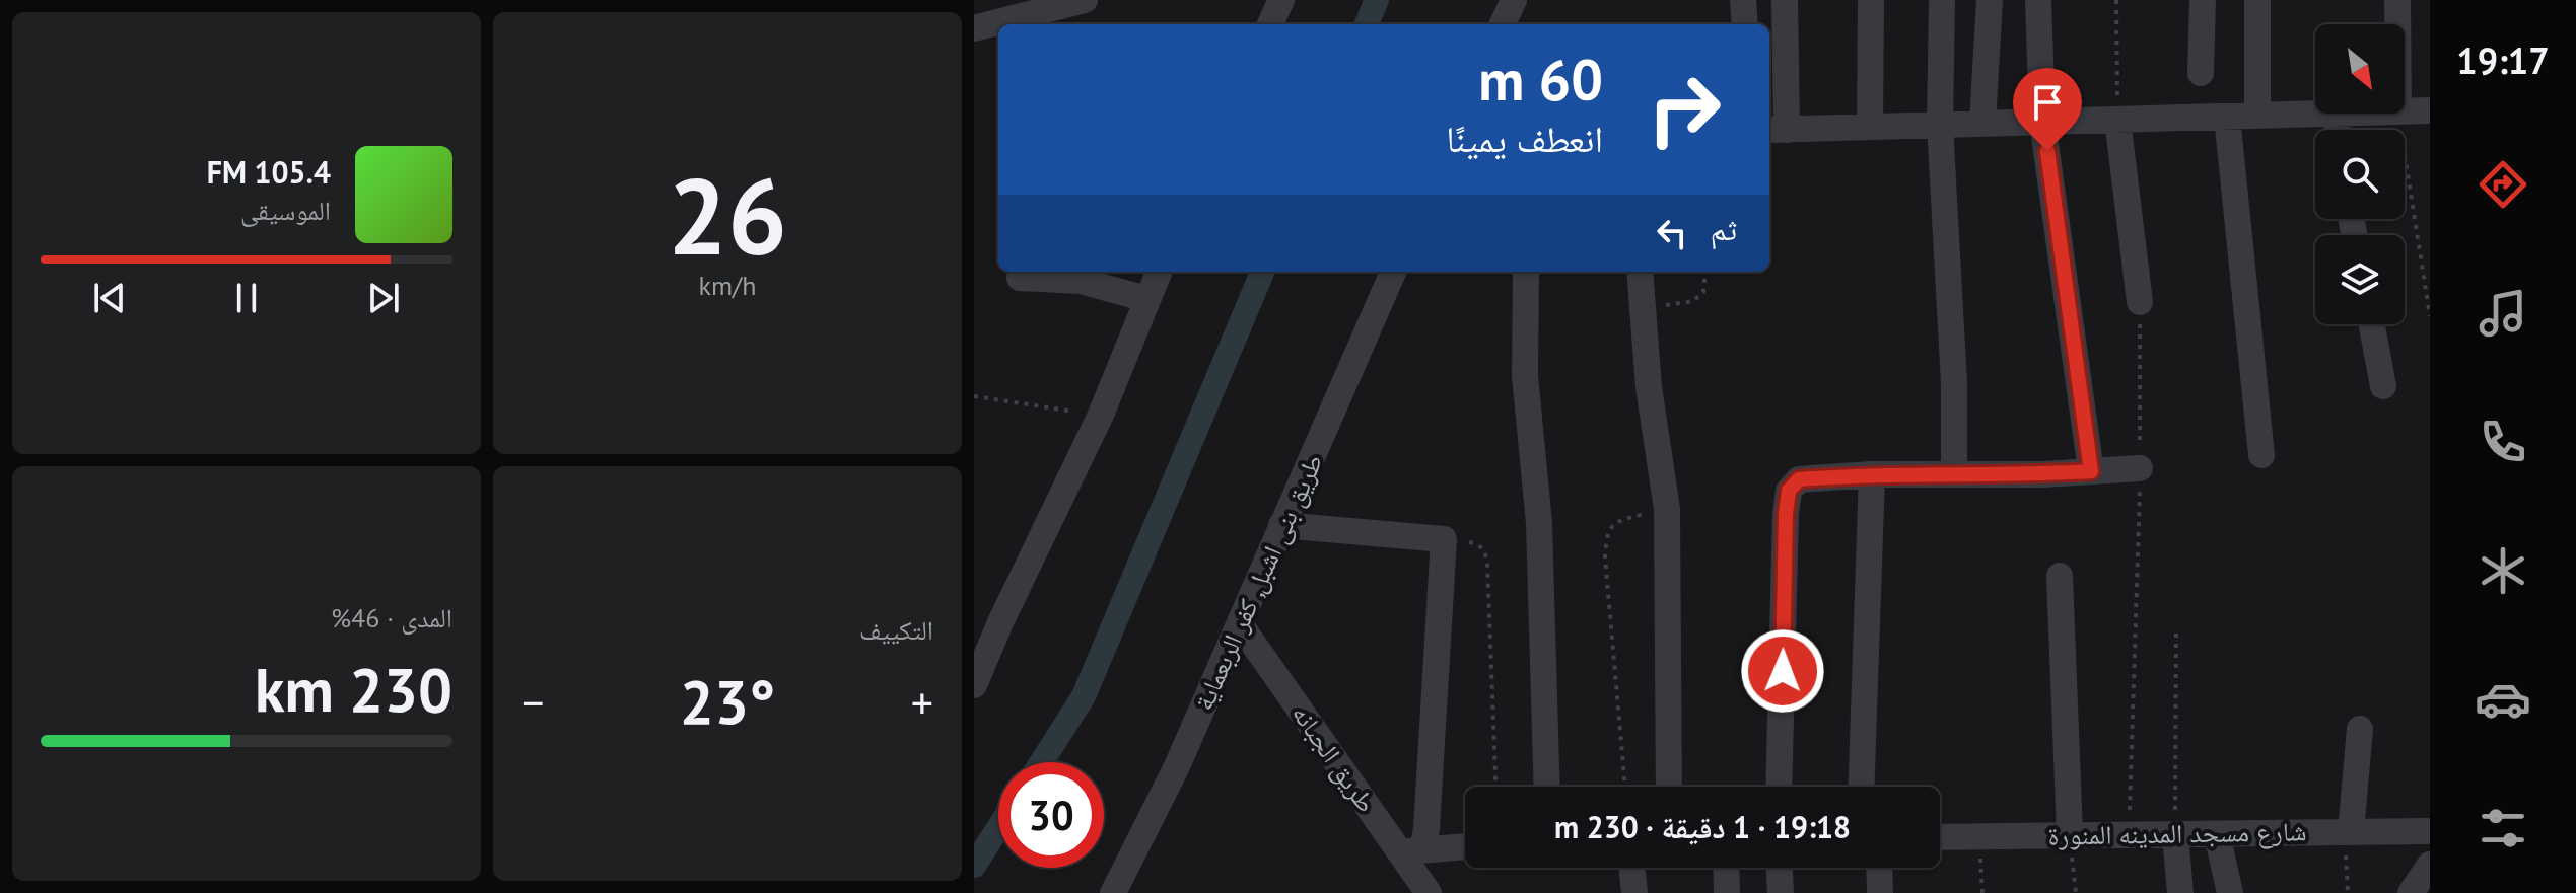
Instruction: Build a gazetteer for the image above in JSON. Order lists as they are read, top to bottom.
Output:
{
  "streets": {
    "street": ["طريق بنى اشبل, كفر الربعماية", "طريق الجبانه", "شارع مسجد المدينه المنورة"]
  },
  "crossings": [
    ["طريق بنى اشبل, كفر الربعماية", "طريق الجبانه"]
  ],
  "north": "bottom right",
  "page": {
    "tabs": "19:17",
    "tile": [
      ["26", "km/h"],
      "التكييف",
      ["المدى · 46%", "230 km"]
    ],
    "turn": ["60 m", "انعطف يمينًا"],
    "song": ["105.4 FM", "الموسيقى"],
    "then": "ثم",
    "heat": ["−", "23°", "+"],
    "limit": "30",
    "trip": "19:18 · 1 دقيقة · 230 m"
  }
}
